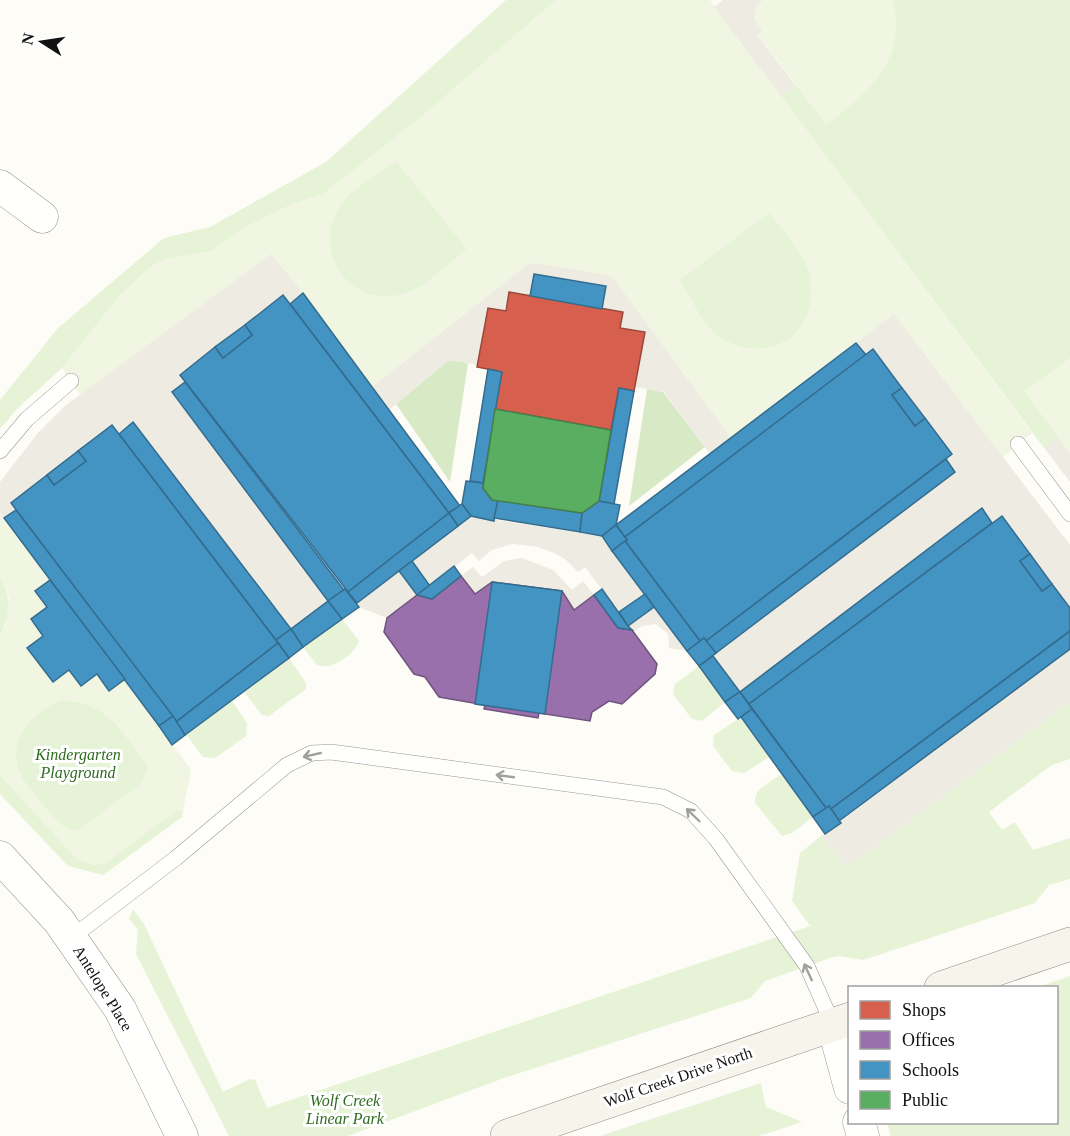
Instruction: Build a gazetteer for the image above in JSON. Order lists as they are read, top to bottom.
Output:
{
  "streets": {
    "street": ["Antelope Place", "Wolf Creek Drive North"]
  },
  "parks": ["Kindergarten Playground", "Wolf Creek Linear Park"],
  "legend": [
    "Shops",
    "Offices",
    "Schools",
    "Public"
  ],
  "north": "left"
}
